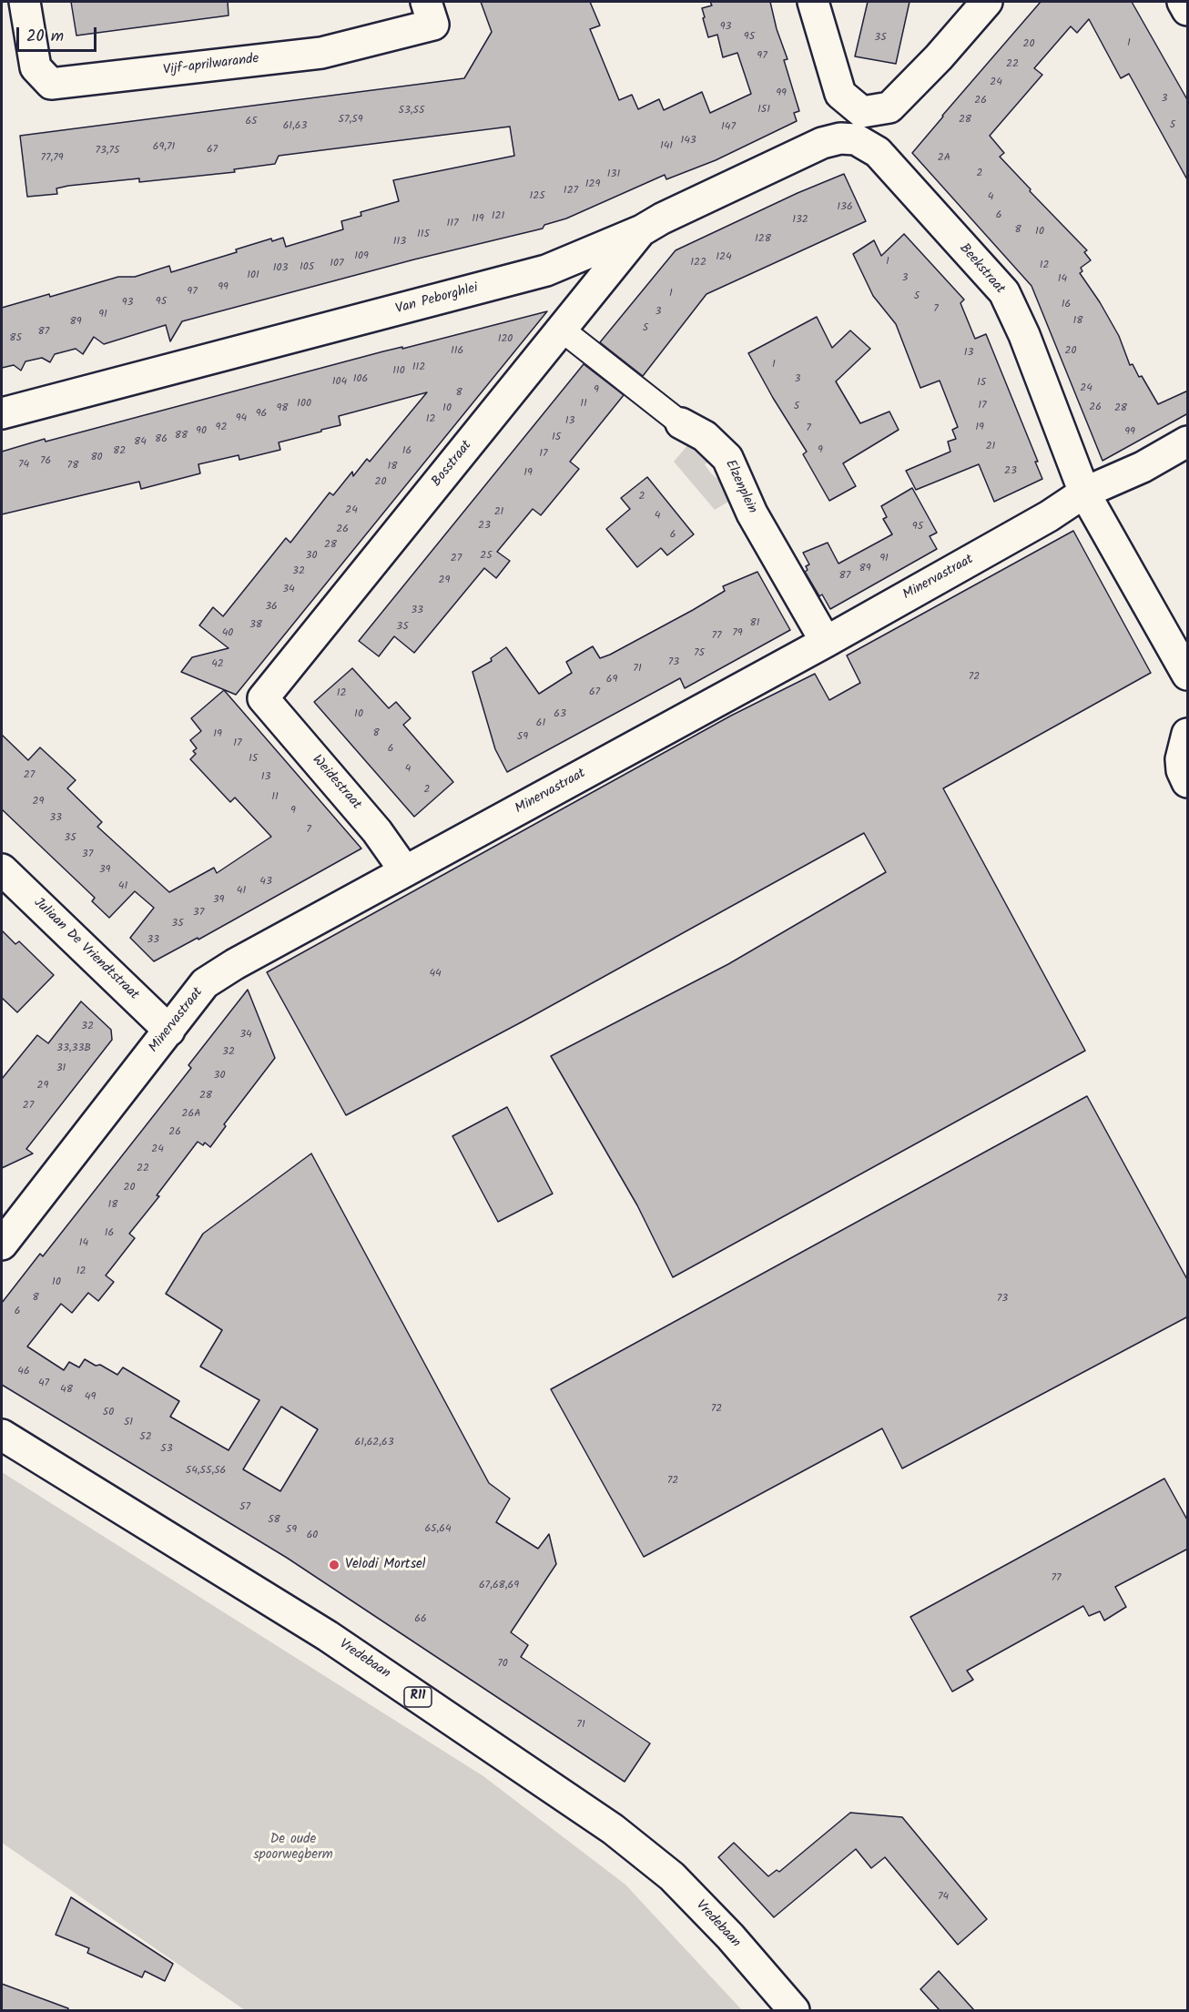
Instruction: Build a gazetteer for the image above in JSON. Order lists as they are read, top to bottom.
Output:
{
  "streets": {
    "street": [
      "Vijf-aprilwarande",
      "Beekstraat",
      "Van Peborghlei",
      "Bosstraat",
      "Elzenplein",
      "Minervastraat",
      "Weidestraat",
      "Juliaan De Vriendtstraat",
      "Vredebaan",
      "R11"
    ]
  },
  "crossings": [
    ["Beekstraat", "Van Peborghlei"],
    ["Beekstraat", "Minervastraat"],
    ["Van Peborghlei", "Bosstraat"],
    ["Bosstraat", "Elzenplein"],
    ["Bosstraat", "Weidestraat"],
    ["Elzenplein", "Minervastraat"],
    ["Minervastraat", "Weidestraat"],
    ["Minervastraat", "Juliaan De Vriendtstraat"]
  ],
  "parks": ["De oude spoorwegberm"],
  "places": ["Velodi Mortsel"],
  "house_numbers": [
    "93",
    "95",
    "35",
    "1",
    "20",
    "97",
    "22",
    "24",
    "99",
    "3",
    "26",
    "151",
    "53,55",
    "57,59",
    "28",
    "65",
    "5",
    "61,63",
    "147",
    "143",
    "141",
    "69,71",
    "67",
    "73,75",
    "77,79",
    "2A",
    "2",
    "131",
    "129",
    "127",
    "125",
    "4",
    "136",
    "6",
    "121",
    "119",
    "132",
    "117",
    "8",
    "10",
    "115",
    "128",
    "113",
    "109",
    "124",
    "1",
    "122",
    "107",
    "12",
    "105",
    "103",
    "101",
    "3",
    "14",
    "99",
    "97",
    "1",
    "5",
    "95",
    "93",
    "16",
    "7",
    "3",
    "91",
    "18",
    "89",
    "5",
    "87",
    "85",
    "120",
    "116",
    "20",
    "13",
    "1",
    "112",
    "110",
    "106",
    "3",
    "104",
    "15",
    "24",
    "9",
    "8",
    "100",
    "11",
    "17",
    "5",
    "26",
    "98",
    "10",
    "28",
    "96",
    "94",
    "12",
    "13",
    "92",
    "19",
    "7",
    "90",
    "99",
    "88",
    "15",
    "86",
    "84",
    "21",
    "9",
    "82",
    "16",
    "17",
    "80",
    "76",
    "74",
    "78",
    "18",
    "23",
    "19",
    "20",
    "2",
    "24",
    "21",
    "4",
    "23",
    "95",
    "26",
    "6",
    "28",
    "30",
    "25",
    "27",
    "91",
    "89",
    "32",
    "87",
    "29",
    "34",
    "36",
    "33",
    "81",
    "38",
    "35",
    "40",
    "79",
    "77",
    "75",
    "73",
    "42",
    "71",
    "72",
    "69",
    "67",
    "12",
    "10",
    "63",
    "61",
    "8",
    "19",
    "59",
    "17",
    "6",
    "15",
    "4",
    "27",
    "13",
    "2",
    "11",
    "29",
    "9",
    "33",
    "7",
    "35",
    "37",
    "39",
    "43",
    "41",
    "41",
    "39",
    "37",
    "35",
    "33",
    "44",
    "32",
    "34",
    "33,33B",
    "32",
    "31",
    "30",
    "29",
    "28",
    "27",
    "26A",
    "26",
    "24",
    "22",
    "20",
    "18",
    "16",
    "14",
    "12",
    "10",
    "8",
    "73",
    "6",
    "46",
    "47",
    "48",
    "49",
    "72",
    "50",
    "51",
    "52",
    "61,62,63",
    "53",
    "54,55,56",
    "72",
    "57",
    "58",
    "65,64",
    "59",
    "60",
    "77",
    "67,68,69",
    "66",
    "70",
    "71",
    "74"
  ],
  "scale_bar": "20 m"
}
